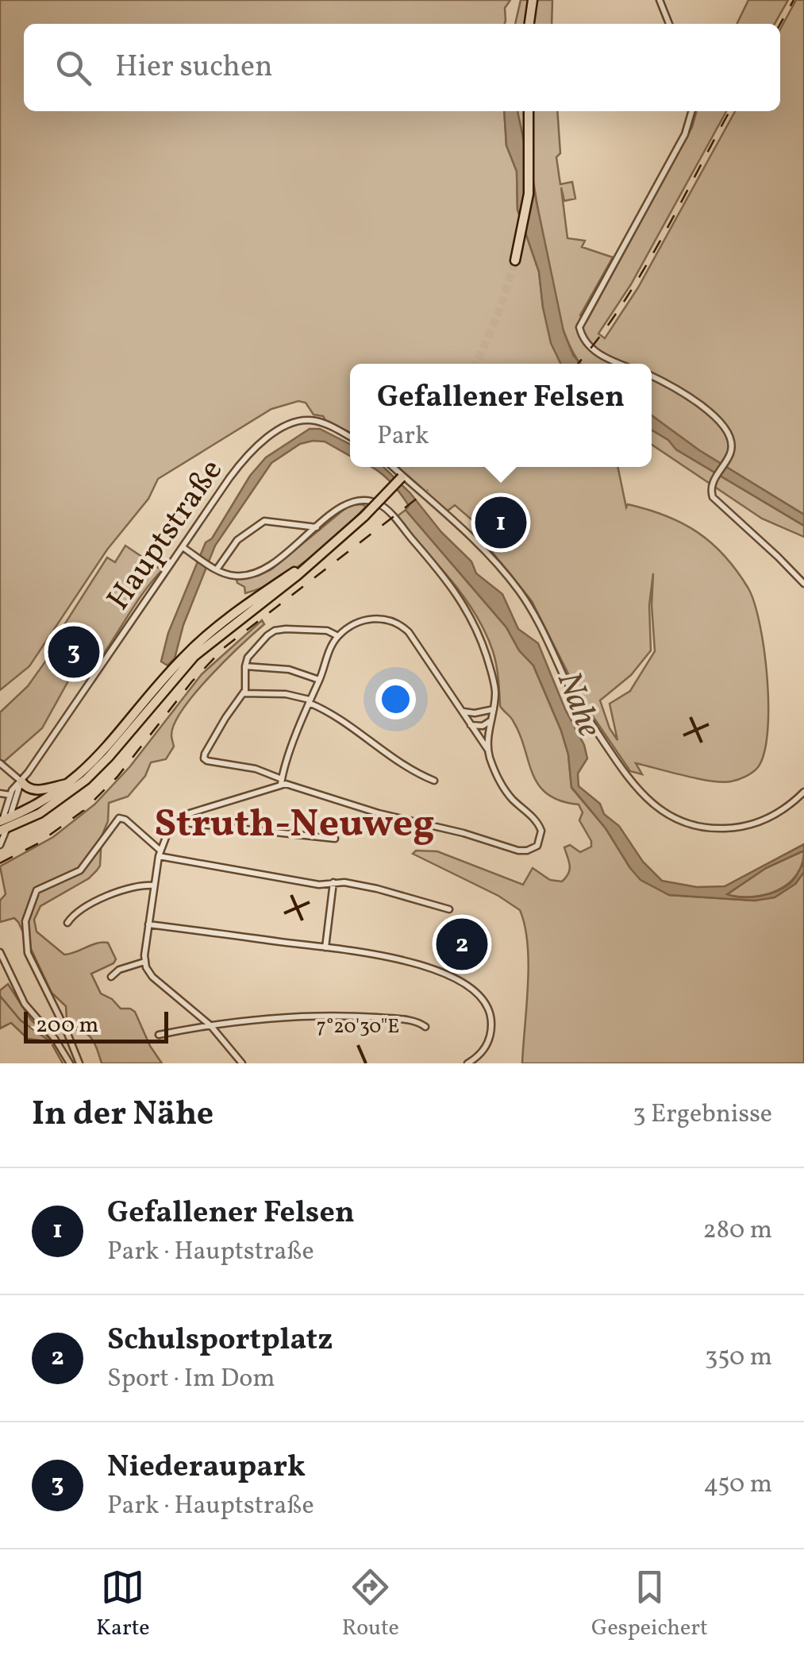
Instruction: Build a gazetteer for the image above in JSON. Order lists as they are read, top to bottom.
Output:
{
  "streets": {
    "street": ["Hauptstraße"]
  },
  "districts": ["Struth-Neuweg"],
  "water": ["Nahe"],
  "scale_bar": "200 m",
  "page": {
    "search": "Hier suchen",
    "popup": ["Gefallener Felsen", "Park"],
    "pins": ["1", "3", "2"],
    "scale": "200 m",
    "heading": ["In der Nähe", "3 Ergebnisse"],
    "list": [
      {
        "mark": "1",
        "name": "Gefallener Felsen",
        "note": "Park · Hauptstraße",
        "value": "280 m"
      },
      {
        "mark": "2",
        "name": "Schulsportplatz",
        "note": "Sport · Im Dom",
        "value": "350 m"
      },
      {
        "mark": "3",
        "name": "Niederaupark",
        "note": "Park · Hauptstraße",
        "value": "450 m"
      }
    ],
    "nav": ["Karte", "Route", "Gespeichert"]
  },
  "coordinates": ["7°20'30\"E"]
}
